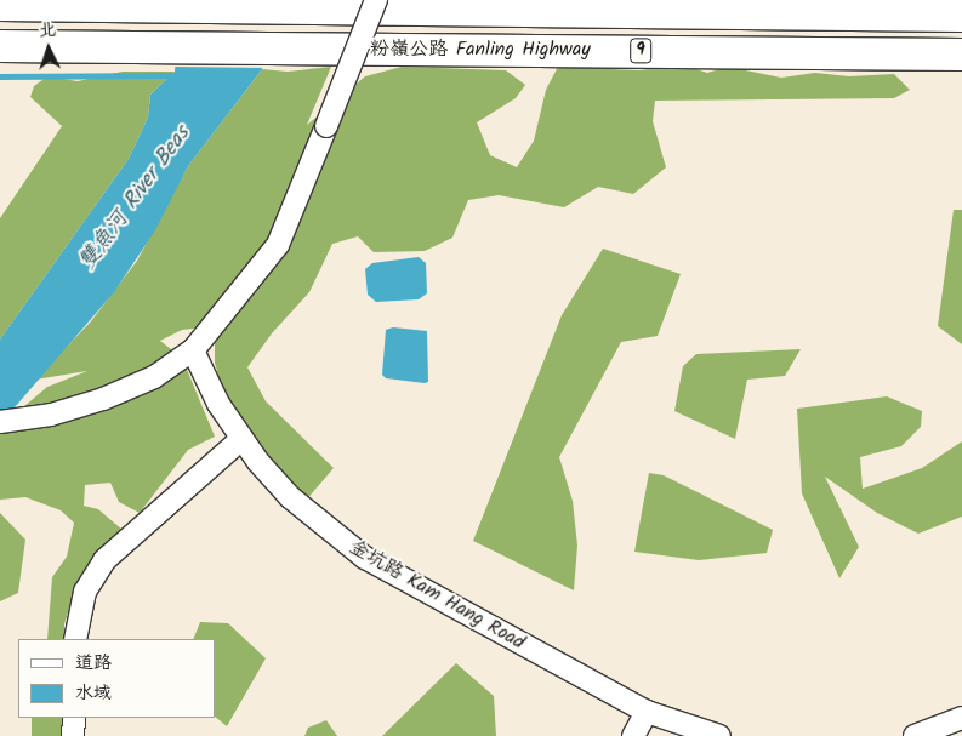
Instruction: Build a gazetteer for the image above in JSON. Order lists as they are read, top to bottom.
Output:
{
  "streets": {
    "highway": ["粉嶺公路 Fanling Highway", "9"],
    "street": ["金坑路 Kam Hang Road"]
  },
  "water": ["雙魚河 River Beas"],
  "legend": ["道路", "水域"],
  "north": "top"
}
